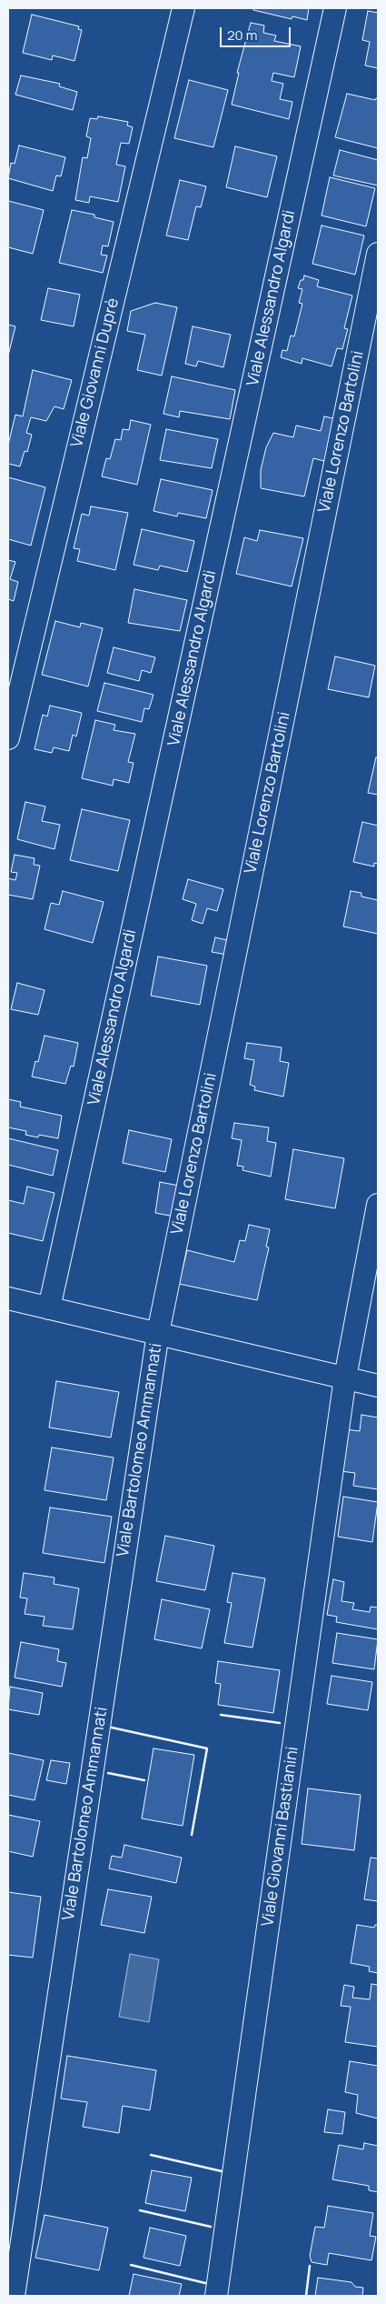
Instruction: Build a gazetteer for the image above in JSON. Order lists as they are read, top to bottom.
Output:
{
  "streets": {
    "street": [
      "Viale Alessandro Algardi",
      "Viale Giovanni Duprè",
      "Viale Lorenzo Bartolini",
      "Viale Bartolomeo Ammannati",
      "Viale Giovanni Bastianini"
    ]
  },
  "crossings": [
    ["Viale Lorenzo Bartolini", "Viale Bartolomeo Ammannati"]
  ],
  "scale_bar": "20 m"
}
